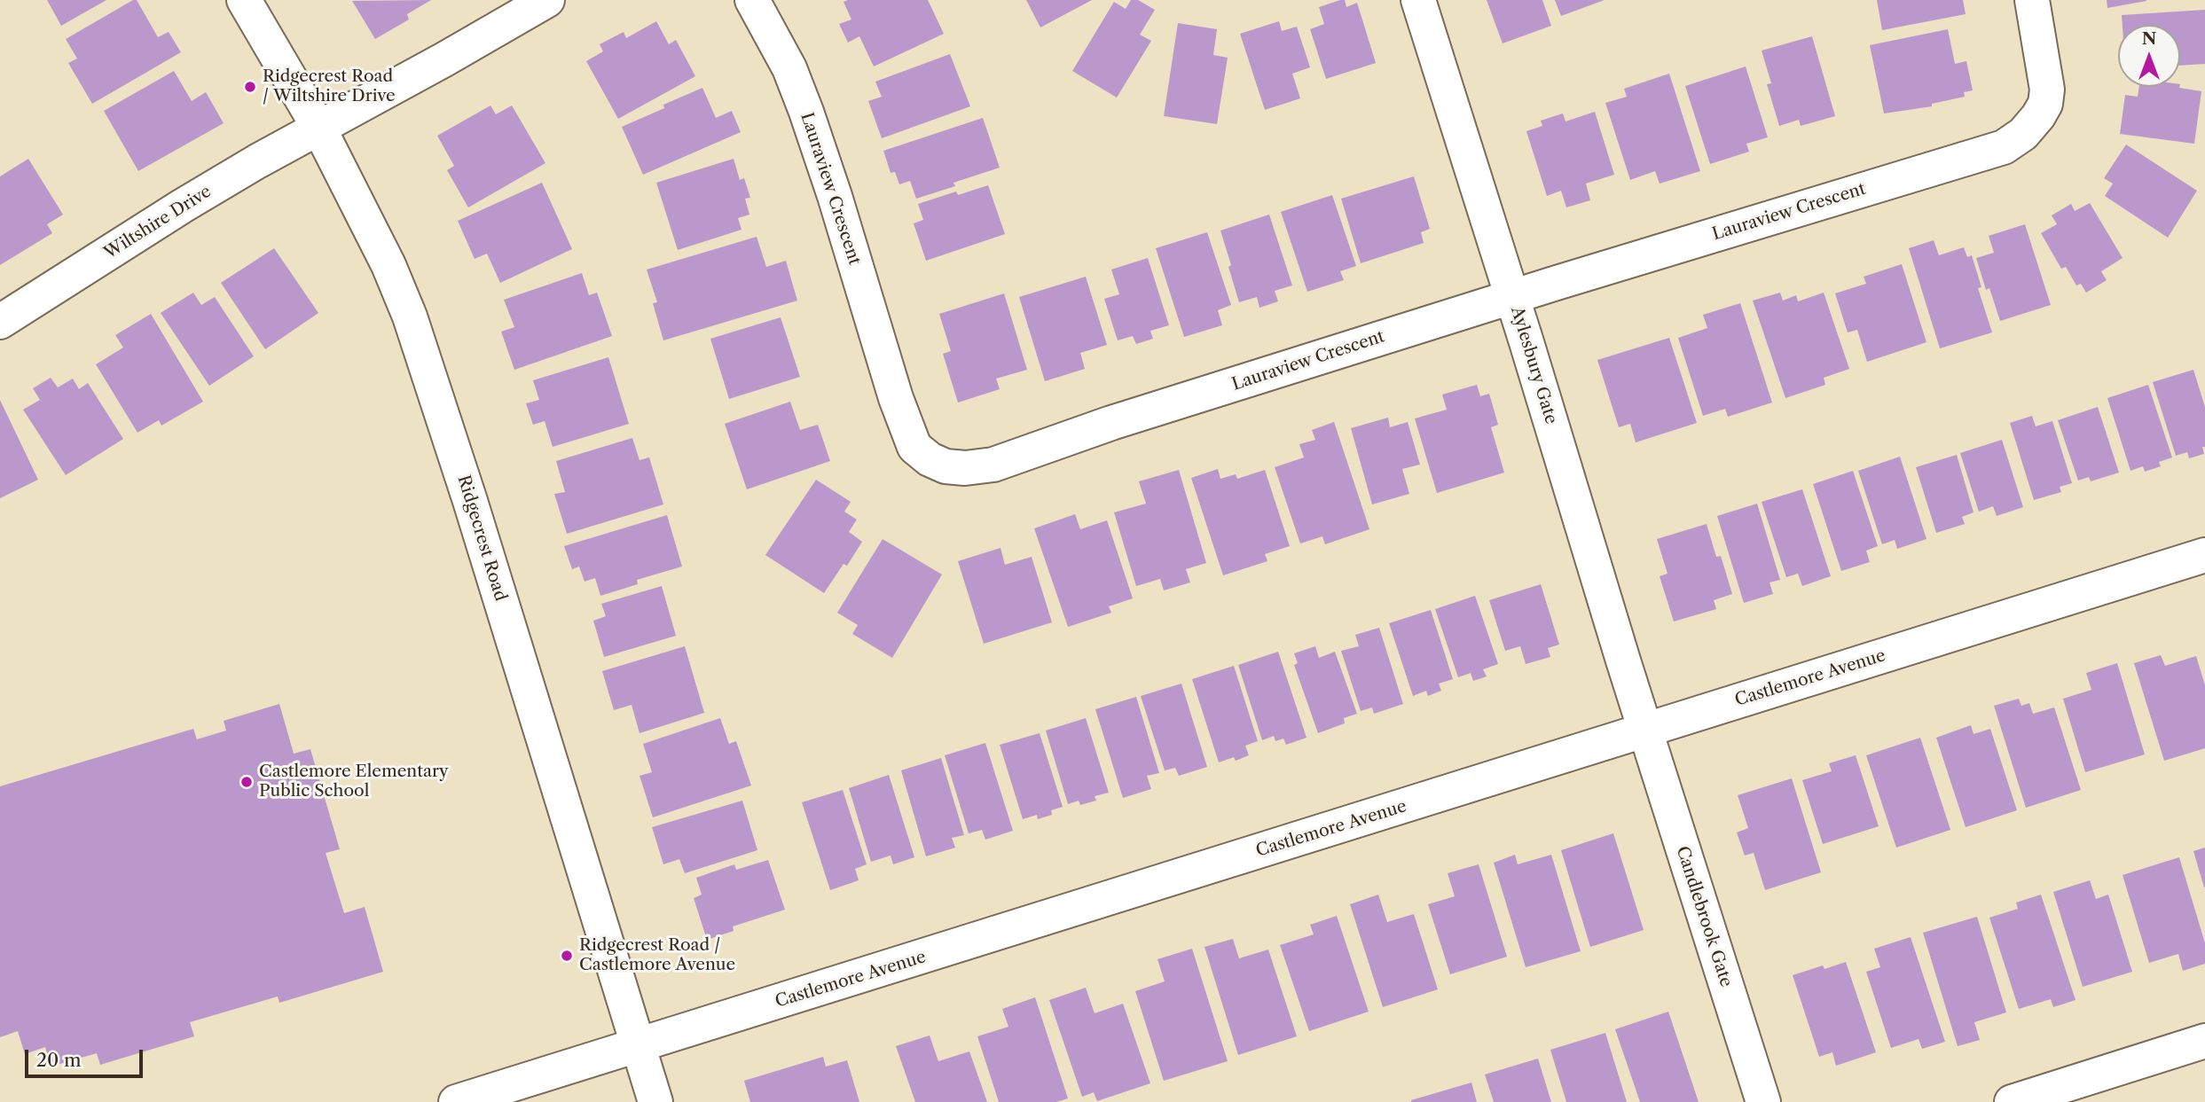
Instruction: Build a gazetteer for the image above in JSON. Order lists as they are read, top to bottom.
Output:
{
  "streets": {
    "street": [
      "Lauraview Crescent",
      "Wiltshire Drive",
      "Aylesbury Gate",
      "Ridgecrest Road",
      "Castlemore Avenue",
      "Candlebrook Gate"
    ]
  },
  "crossings": [
    ["Lauraview Crescent", "Aylesbury Gate"],
    ["Wiltshire Drive", "Ridgecrest Road"],
    ["Aylesbury Gate", "Castlemore Avenue"],
    ["Aylesbury Gate", "Candlebrook Gate"],
    ["Ridgecrest Road", "Castlemore Avenue"],
    ["Castlemore Avenue", "Candlebrook Gate"]
  ],
  "places": ["Ridgecrest Road / Wiltshire Drive", "Castlemore Elementary Public School", "Ridgecrest Road / Castlemore Avenue"],
  "scale_bar": "20 m",
  "north": "top"
}
